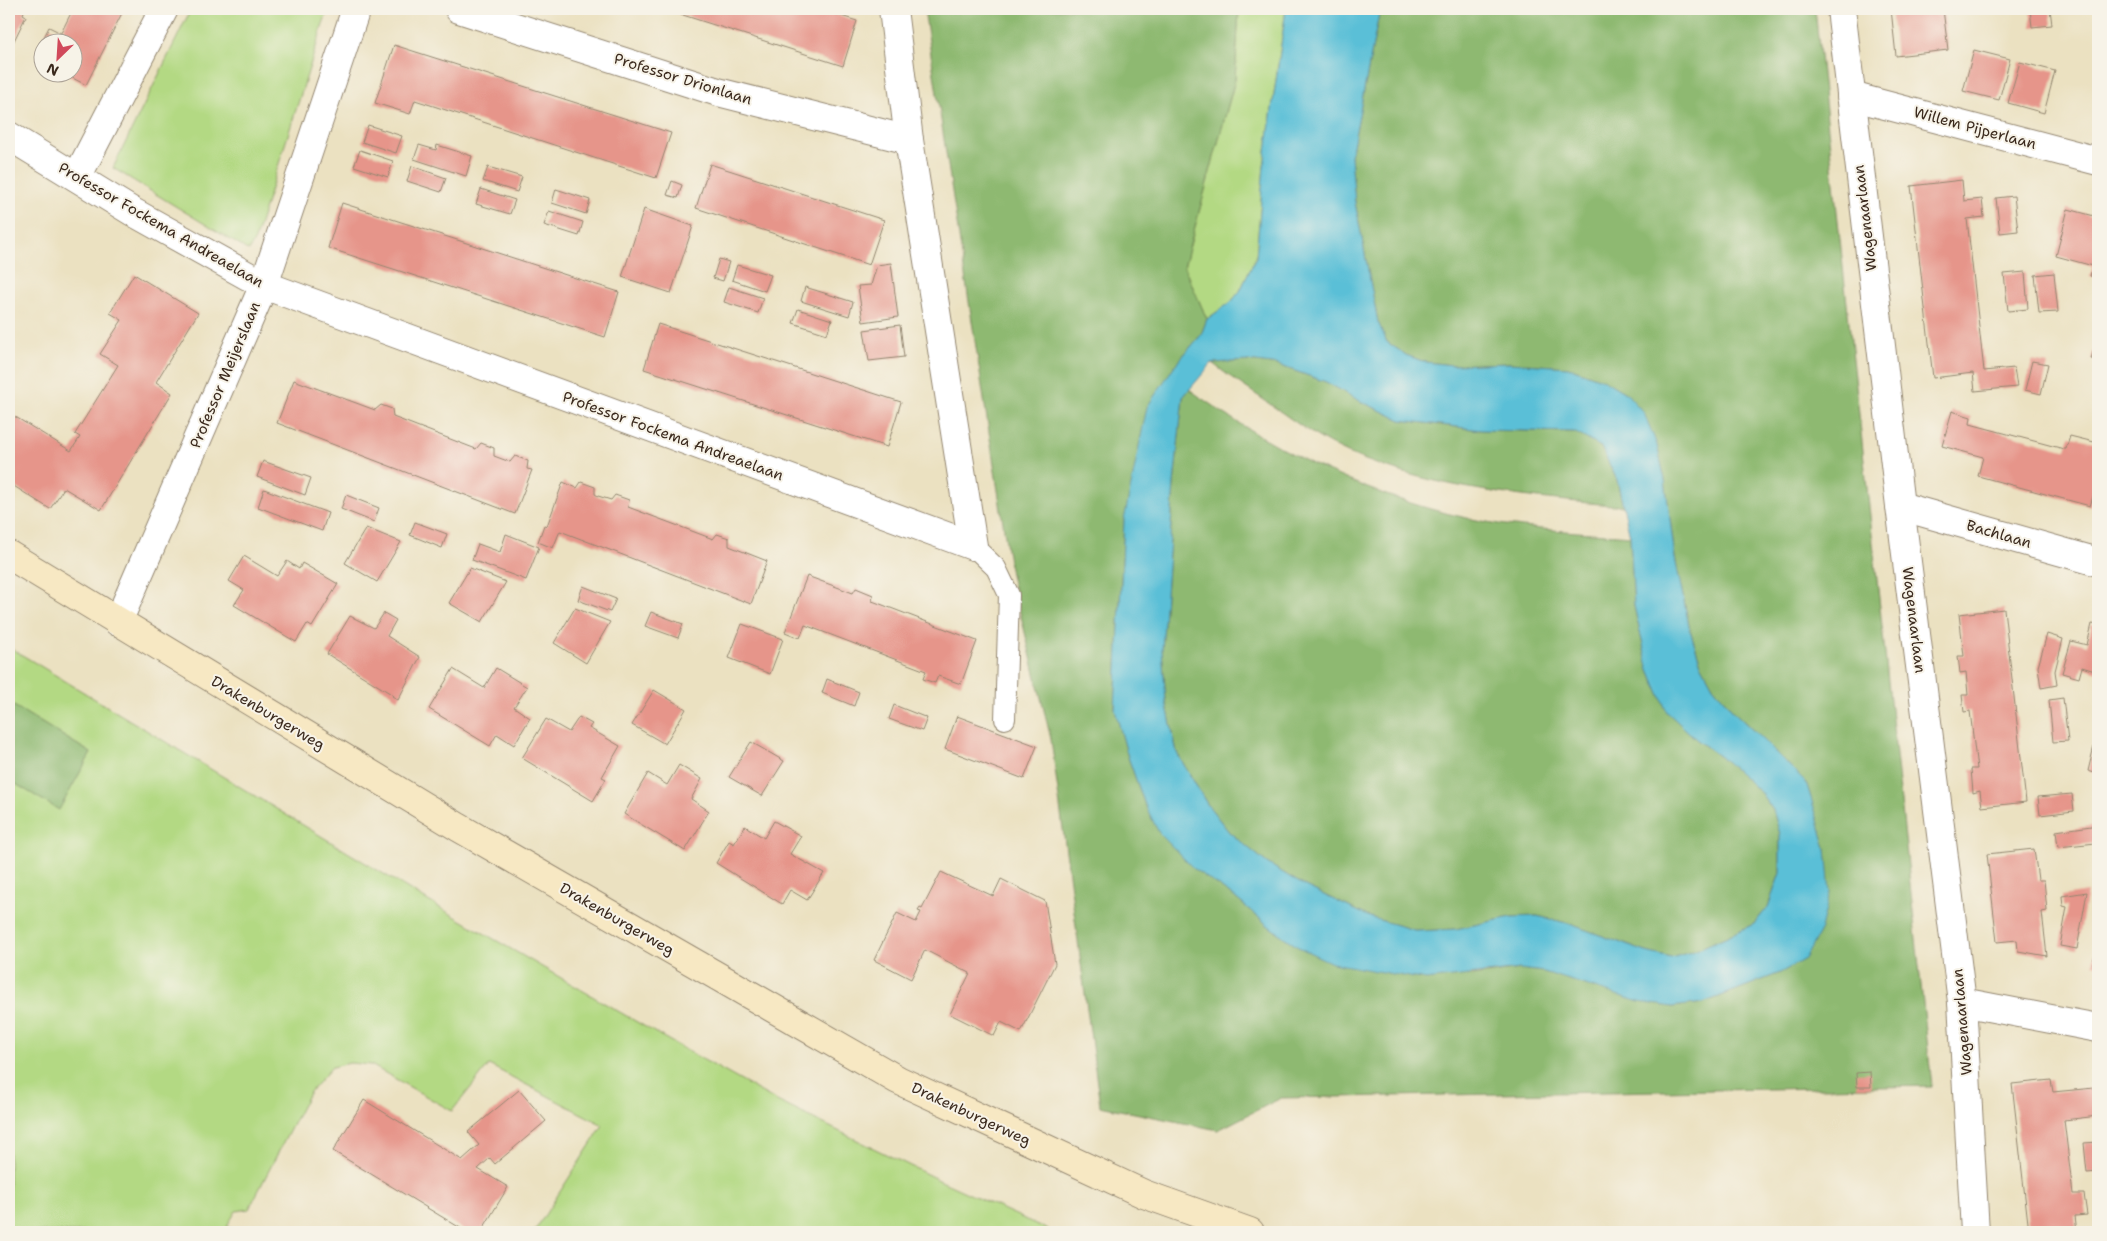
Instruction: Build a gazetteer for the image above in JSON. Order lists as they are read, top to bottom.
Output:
{
  "streets": {
    "main road": ["Drakenburgerweg"],
    "street": [
      "Professor Drionlaan",
      "Willem Pijperlaan",
      "Wagenaarlaan",
      "Professor Fockema Andreaelaan",
      "Professor Meijerslaan",
      "Bachlaan"
    ]
  },
  "crossings": [
    ["Willem Pijperlaan", "Wagenaarlaan"],
    ["Wagenaarlaan", "Bachlaan"],
    ["Professor Fockema Andreaelaan", "Professor Meijerslaan"],
    ["Professor Meijerslaan", "Drakenburgerweg"]
  ],
  "north": "bottom left"
}
